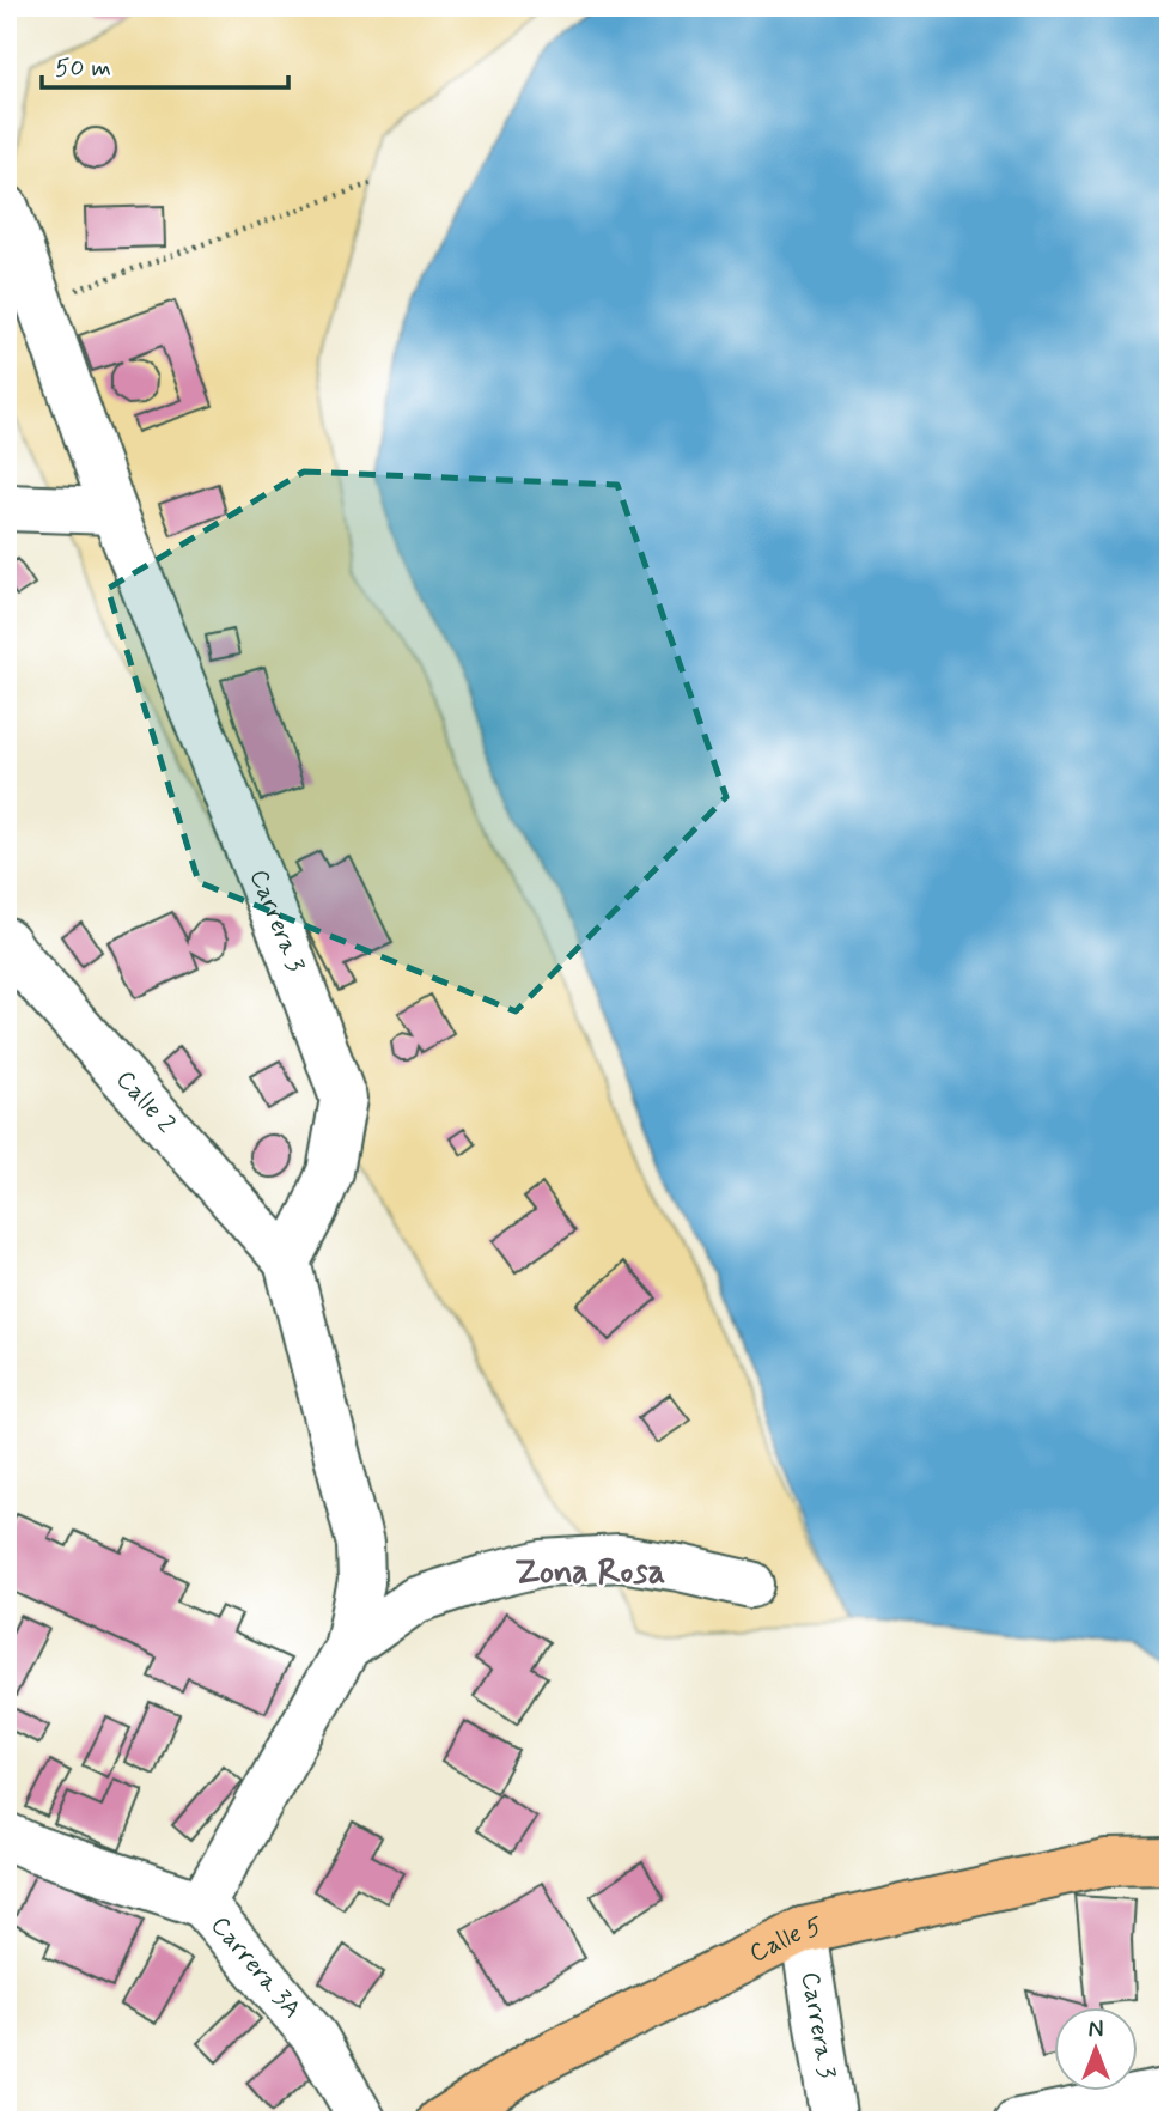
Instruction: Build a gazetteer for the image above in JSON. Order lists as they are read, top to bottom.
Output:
{
  "streets": {
    "main road": ["Calle 5"],
    "street": ["Carrera 3", "Calle 2", "Carrera 3A"]
  },
  "crossings": [
    ["Carrera 3", "Calle 2"],
    ["Carrera 3", "Calle 5"]
  ],
  "districts": ["Zona Rosa"],
  "scale_bar": "50 m",
  "north": "top"
}
